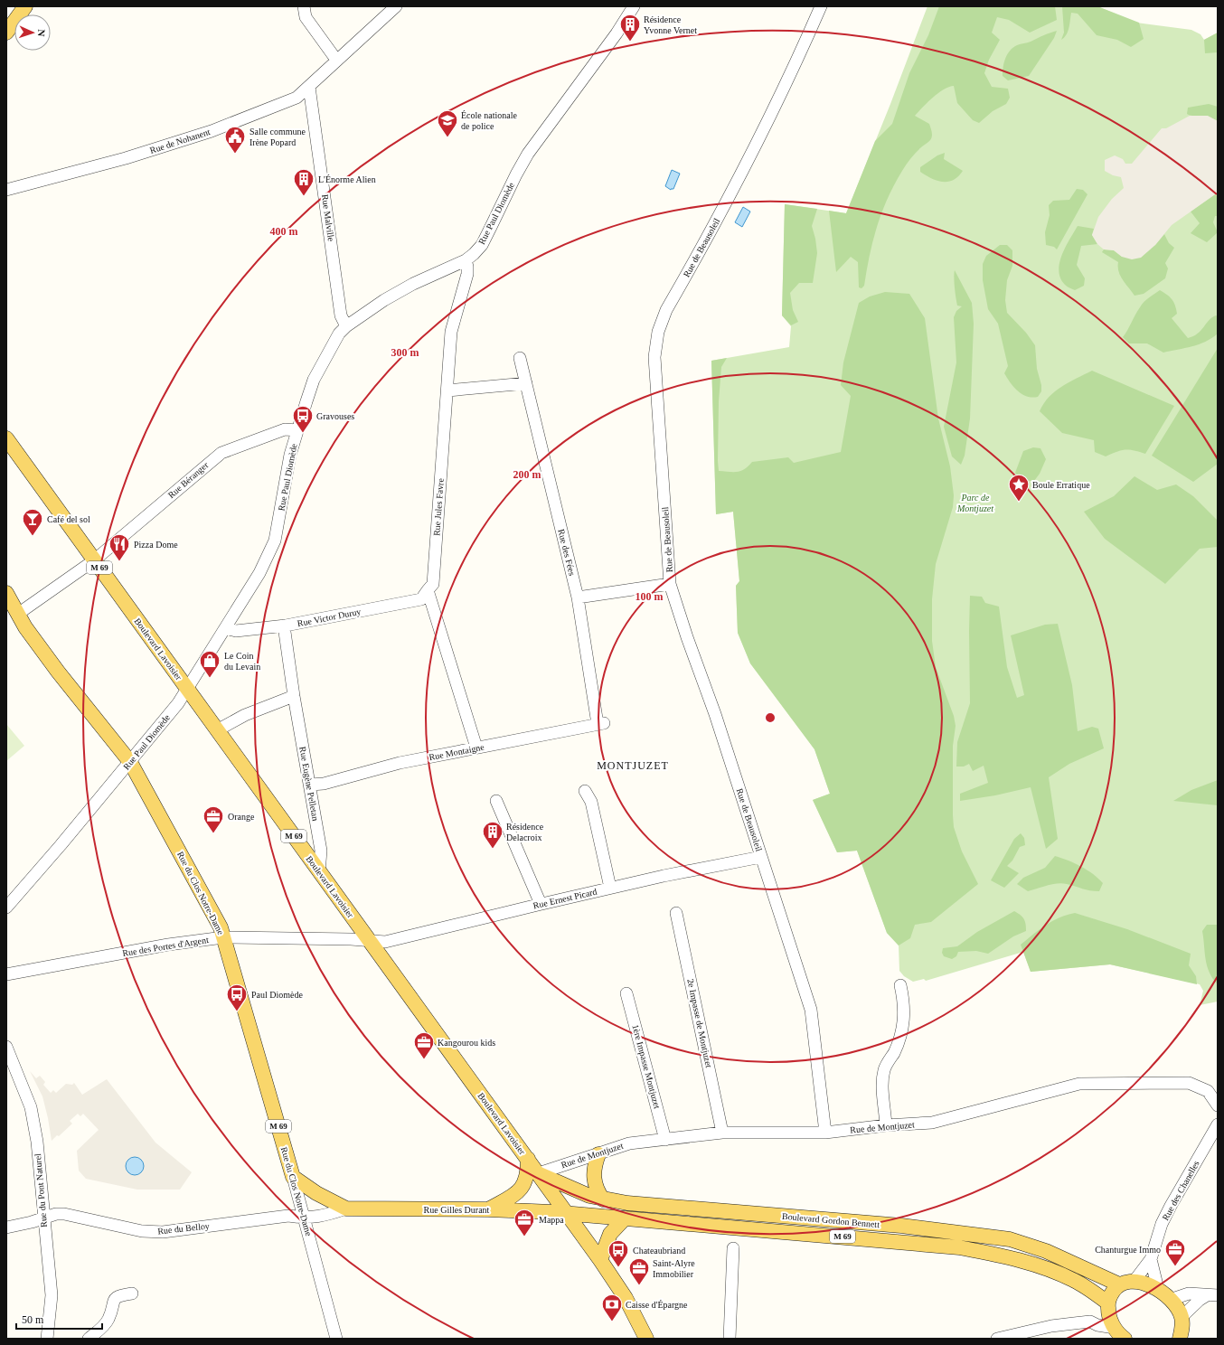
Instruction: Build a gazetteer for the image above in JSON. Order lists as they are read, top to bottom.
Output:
{
  "streets": {
    "main road": [
      "M 69",
      "Boulevard Lavoisier",
      "Rue du Clos Notre-Dame",
      "Rue Gilles Durant",
      "Boulevard Gordon Bennett"
    ],
    "street": [
      "Rue de Nohanent",
      "Rue Paul Diomède",
      "Rue Malville",
      "Rue de Beausoleil",
      "Rue Béranger",
      "Rue Jules Favre",
      "Rue des Fées",
      "Rue Victor Duruy",
      "Rue Montaigne",
      "Rue Eugène Pelletan",
      "Rue Ernest Picard",
      "Rue des Portes d'Argent",
      "2e Impasse de Montjuzet",
      "1ère Impasse Montjuzet",
      "Rue de Montjuzet",
      "Rue du Pont Naturel",
      "Rue des Chanelles",
      "Rue du Belloy"
    ]
  },
  "crossings": [
    ["Rue de Nohanent", "Rue Malville"],
    ["Rue Paul Diomède", "Rue Malville"],
    ["Rue Paul Diomède", "Rue Béranger"],
    ["Rue Paul Diomède", "Rue Jules Favre"],
    ["Rue Paul Diomède", "Rue Victor Duruy"],
    ["Rue Paul Diomède", "Boulevard Lavoisier"],
    ["Rue Paul Diomède", "Rue du Clos Notre-Dame"],
    ["Rue de Beausoleil", "Rue Ernest Picard"],
    ["Rue de Beausoleil", "Rue de Montjuzet"],
    ["Rue Béranger", "Boulevard Lavoisier"],
    ["Rue Béranger", "Rue du Clos Notre-Dame"],
    ["Rue Jules Favre", "Rue Victor Duruy"],
    ["Rue des Fées", "Rue Montaigne"],
    ["Rue Victor Duruy", "Rue Eugène Pelletan"],
    ["Boulevard Lavoisier", "Rue Eugène Pelletan"],
    ["Boulevard Lavoisier", "Rue Ernest Picard"],
    ["Boulevard Lavoisier", "Rue des Portes d'Argent"],
    ["Boulevard Lavoisier", "Rue de Montjuzet"],
    ["Boulevard Lavoisier", "Rue Gilles Durant"],
    ["Boulevard Lavoisier", "Boulevard Gordon Bennett"],
    ["Rue Montaigne", "Rue Eugène Pelletan"],
    ["Rue du Clos Notre-Dame", "Rue des Portes d'Argent"],
    ["Rue du Clos Notre-Dame", "Rue Gilles Durant"],
    ["Rue du Clos Notre-Dame", "Rue du Belloy"],
    ["Rue Ernest Picard", "Rue des Portes d'Argent"],
    ["2e Impasse de Montjuzet", "Rue de Montjuzet"],
    ["1ère Impasse Montjuzet", "Rue de Montjuzet"],
    ["Rue de Montjuzet", "Boulevard Gordon Bennett"],
    ["Rue du Pont Naturel", "Rue du Belloy"],
    ["Rue des Chanelles", "Boulevard Gordon Bennett"],
    ["Rue Gilles Durant", "Boulevard Gordon Bennett"],
    ["Rue Gilles Durant", "Rue du Belloy"]
  ],
  "districts": ["MONTJUZET"],
  "parks": ["Parc de Montjuzet"],
  "places": {
    "building": ["Résidence Yvonne Vernet", "L'Énorme Alien", "Résidence Delacroix"],
    "school or university": ["École nationale de police"],
    "public building": ["Salle commune Irène Popard"],
    "bus stop": ["Gravouses", "Paul Diomède", "Chateaubriand"],
    "place": ["Boule Erratique"],
    "bar": ["Café del sol"],
    "restaurant": ["Pizza Dome"],
    "shop": ["Le Coin du Levain"],
    "office": [
      "Orange",
      "Kangourou kids",
      "Mappa",
      "Chanturgue Immo",
      "Saint-Alyre Immobilier"
    ],
    "bank": ["Caisse d'Épargne"]
  },
  "scale_bar": "50 m",
  "north": "right",
  "rings": [
    "400 m",
    "300 m",
    "200 m",
    "100 m"
  ]
}
